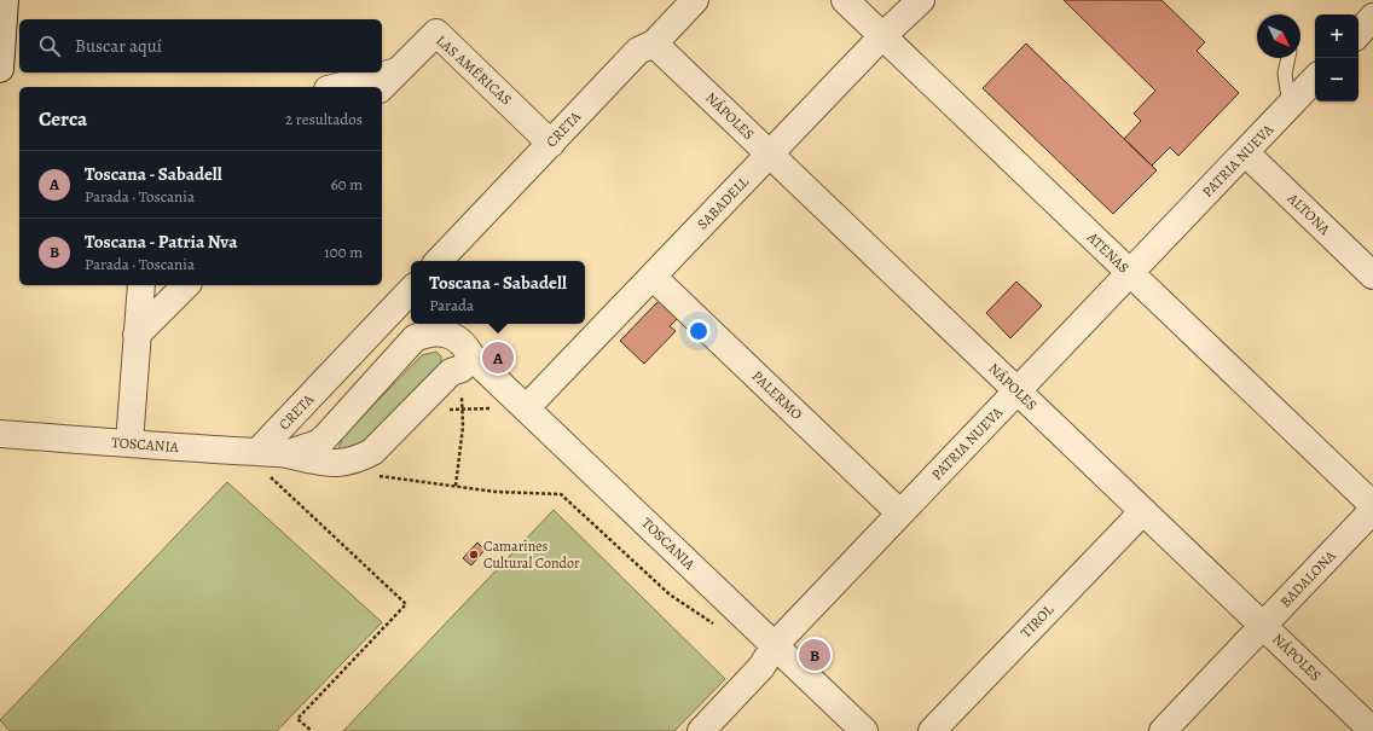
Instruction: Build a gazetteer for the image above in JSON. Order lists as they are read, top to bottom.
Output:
{
  "streets": {
    "street": [
      "LAS AMÉRICAS",
      "NÁPOLES",
      "CRETA",
      "PATRIA NUEVA",
      "SABADELL",
      "ALTONA",
      "ATENAS",
      "PALERMO",
      "TOSCANIA",
      "BADALONA",
      "TIROL"
    ]
  },
  "crossings": [
    ["LAS AMÉRICAS", "CRETA"],
    ["NÁPOLES", "CRETA"],
    ["NÁPOLES", "PATRIA NUEVA"],
    ["NÁPOLES", "SABADELL"],
    ["NÁPOLES", "BADALONA"],
    ["NÁPOLES", "TIROL"],
    ["CRETA", "TOSCANIA"],
    ["PATRIA NUEVA", "ALTONA"],
    ["PATRIA NUEVA", "ATENAS"],
    ["PATRIA NUEVA", "PALERMO"],
    ["PATRIA NUEVA", "TOSCANIA"],
    ["SABADELL", "ATENAS"],
    ["SABADELL", "PALERMO"],
    ["SABADELL", "TOSCANIA"]
  ],
  "places": ["Camarines Cultural Condor"],
  "north": "bottom right",
  "page": {
    "map_buttons": ["+", "−"],
    "search": "Buscar aquí",
    "heading": ["Cerca", "2 resultados"],
    "list": [
      {
        "mark": "A",
        "name": "Toscana - Sabadell",
        "note": "Parada · Toscania",
        "value": "60 m"
      },
      {
        "mark": "B",
        "name": "Toscana - Patria Nva",
        "note": "Parada · Toscania",
        "value": "100 m"
      }
    ],
    "popup": ["Toscana - Sabadell", "Parada"],
    "pins": ["A", "B"]
  }
}
